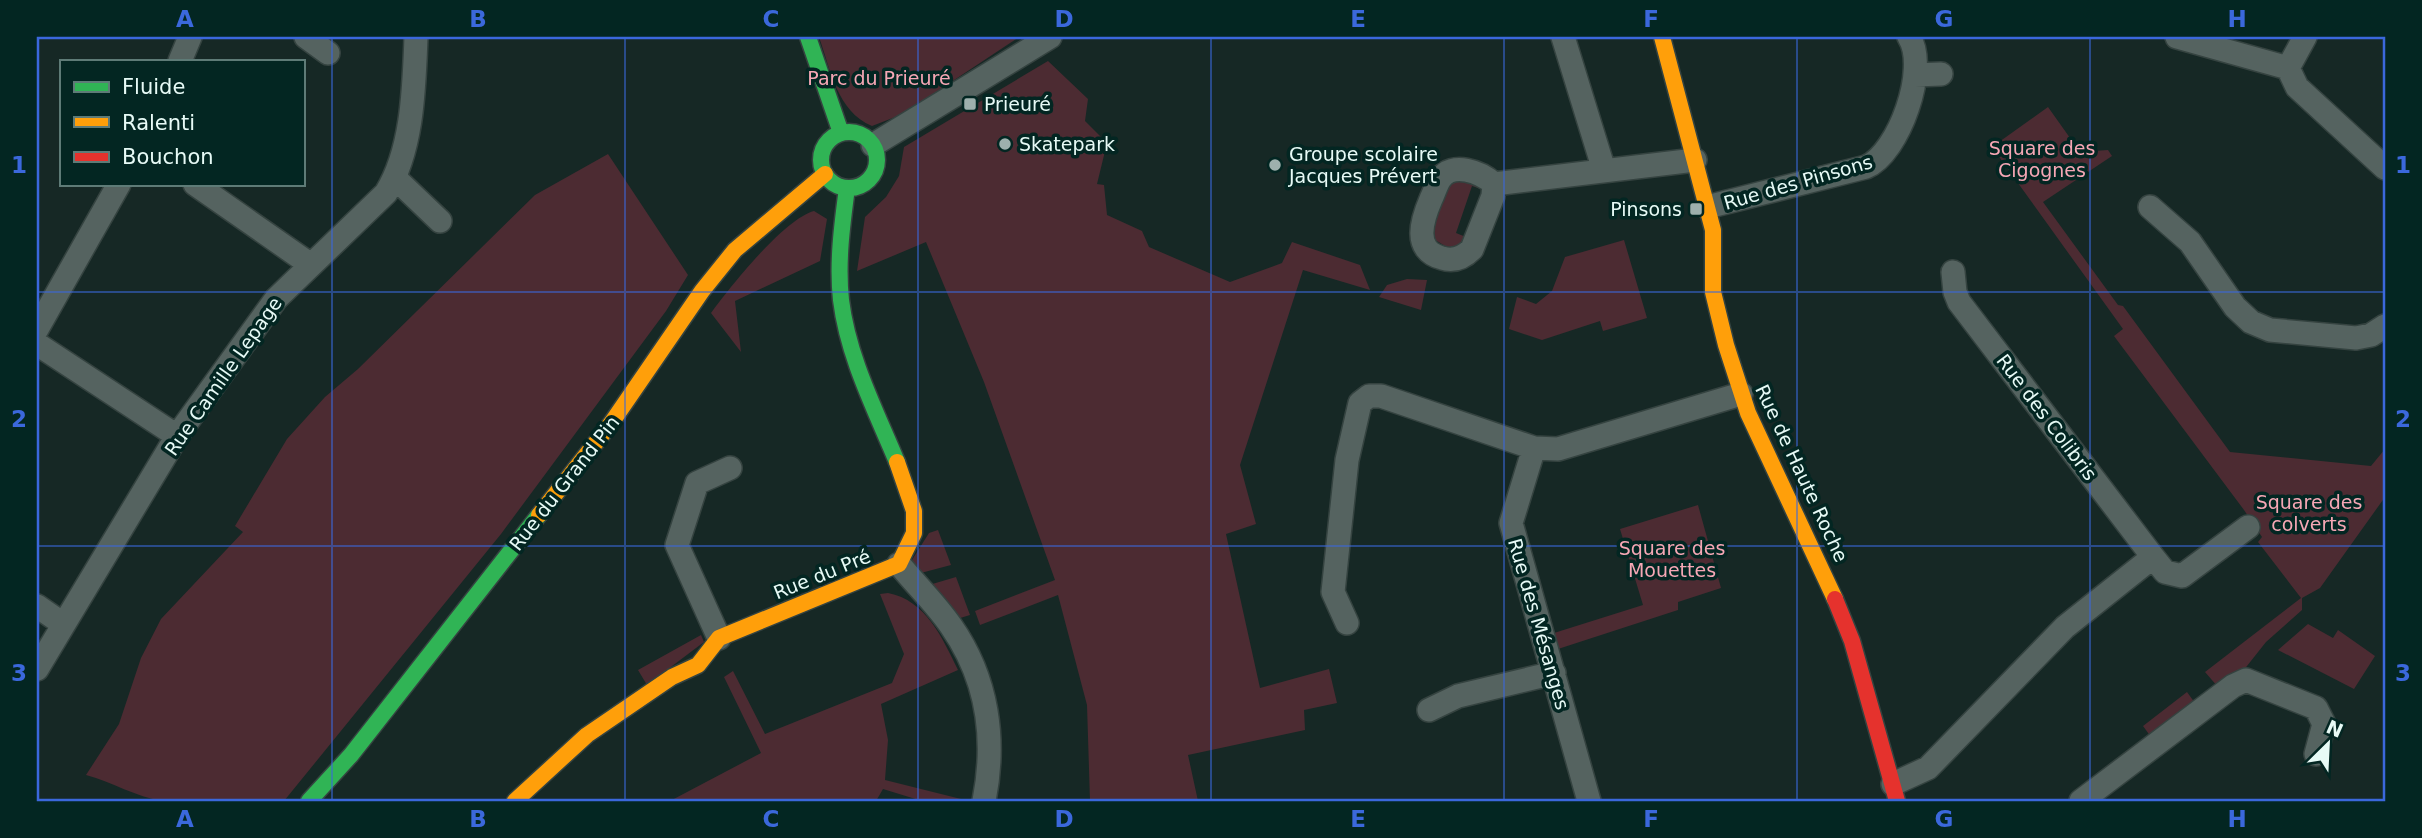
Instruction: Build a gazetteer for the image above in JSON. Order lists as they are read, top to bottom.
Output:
{
  "streets": {
    "street": [
      "Rue des Pinsons",
      "Rue Camille Lepage",
      "Rue des Colibris",
      "Rue de Haute Roche",
      "Rue du Grand Pin",
      "Rue du Pré",
      "Rue des Mésanges"
    ]
  },
  "crossings": [
    ["Rue des Pinsons", "Rue de Haute Roche"],
    ["Rue du Grand Pin", "Rue du Pré"]
  ],
  "parks": [
    "Parc du Prieuré",
    "Square des Cigognes",
    "Square des colverts",
    "Square des Mouettes"
  ],
  "places": {
    "transit": ["Prieuré", "Pinsons"],
    "other": ["Skatepark", "Groupe scolaire Jacques Prévert"]
  },
  "legend": ["Fluide", "Ralenti", "Bouchon"],
  "north": "top right",
  "grid": {
    "columns": [
      "A",
      "B",
      "C",
      "D",
      "E",
      "F",
      "G",
      "H"
    ],
    "rows": ["1", "2", "3"]
  }
}
